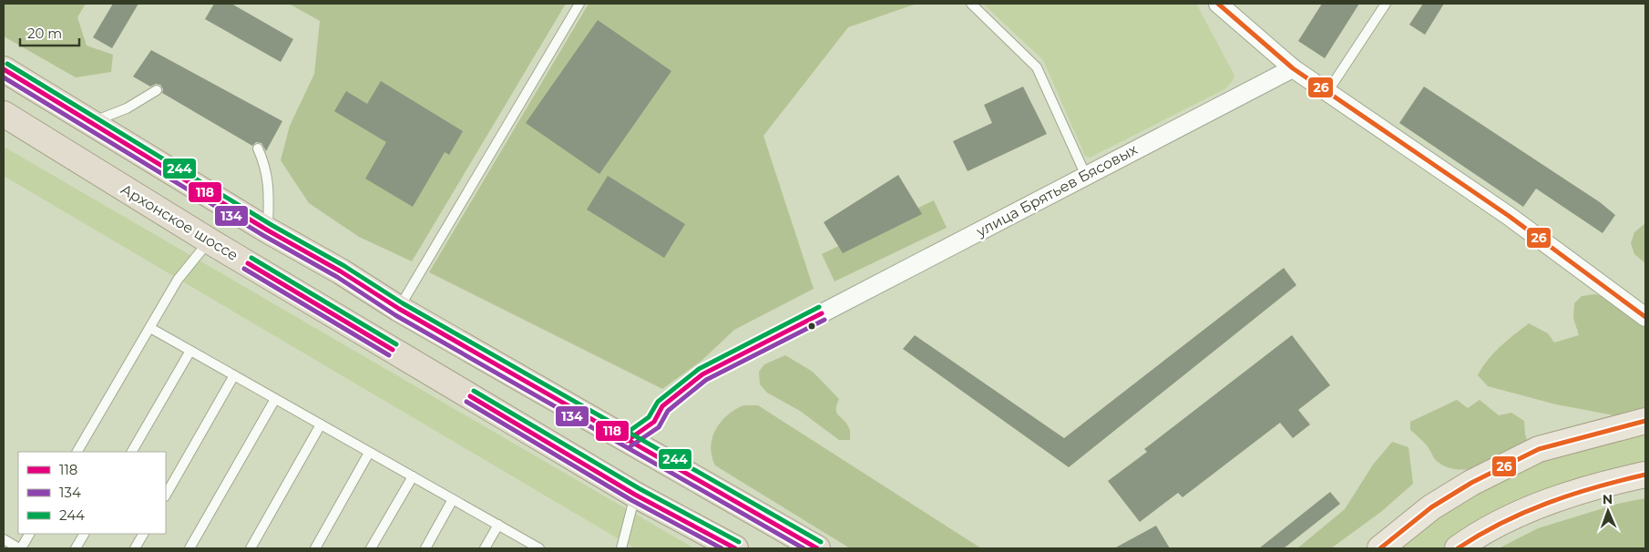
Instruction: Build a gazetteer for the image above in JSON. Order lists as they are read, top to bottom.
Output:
{
  "streets": {
    "highway": ["Архонское шоссе"],
    "street": ["улица Брятьев Бясовых"]
  },
  "lines": [
    "transit line 26",
    "transit line 244",
    "transit line 118",
    "transit line 134"
  ],
  "legend": ["118", "134", "244"],
  "scale_bar": "20 m",
  "north": "top"
}
